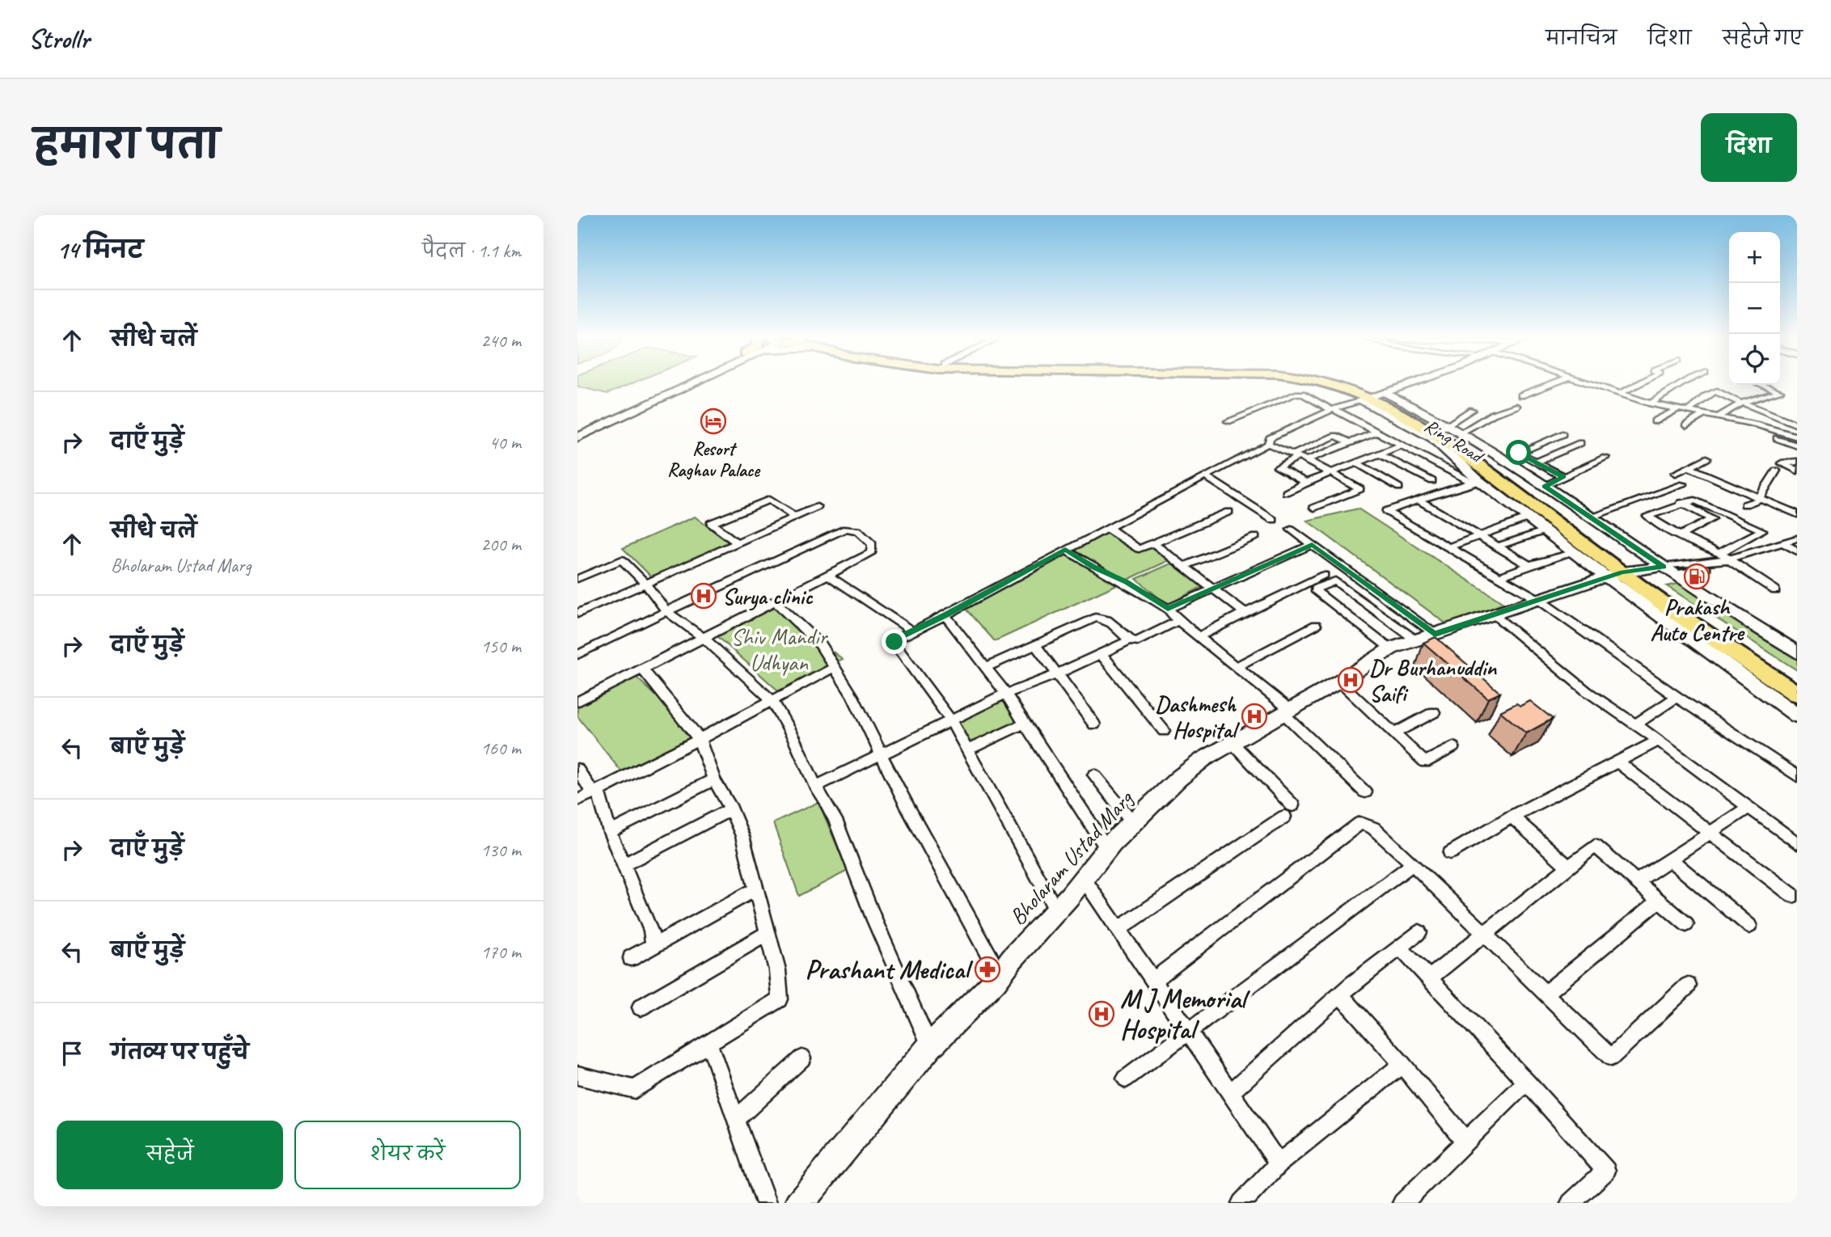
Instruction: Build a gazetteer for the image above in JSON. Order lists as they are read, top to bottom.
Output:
{
  "streets": {
    "highway": ["Ring Road"],
    "street": ["Bholaram Ustad Marg"]
  },
  "crossings": [
    ["Ring Road", "Bholaram Ustad Marg"]
  ],
  "parks": ["Shiv Mandir Udhyan"],
  "places": {
    "hotel": ["Resort Raghav Palace"],
    "fuel station": ["Prakash Auto Centre"],
    "hospital": [
      "Surya clinic",
      "Dr Burhanuddin Saifi",
      "Dashmesh Hospital",
      "M J Memorial Hospital"
    ],
    "pharmacy": ["Prashant Medical"]
  },
  "page": {
    "header": "Strollr",
    "nav": ["मानचित्र", "दिशा", "सहेजे गए"],
    "title": "हमारा पता",
    "buttons": [
      "दिशा",
      ["सहेजें", "शेयर करें"]
    ],
    "heading": ["14 मिनट", "पैदल · 1.1 km"],
    "map_buttons": ["+", "−"],
    "list": [
      ["सीधे चलें", "240 m"],
      ["दाएँ मुड़ें", "40 m"],
      ["सीधे चलें", "Bholaram Ustad Marg", "200 m"],
      ["दाएँ मुड़ें", "150 m"],
      ["बाएँ मुड़ें", "160 m"],
      ["दाएँ मुड़ें", "130 m"],
      ["बाएँ मुड़ें", "170 m"],
      "गंतव्य पर पहुँचे"
    ]
  }
}
